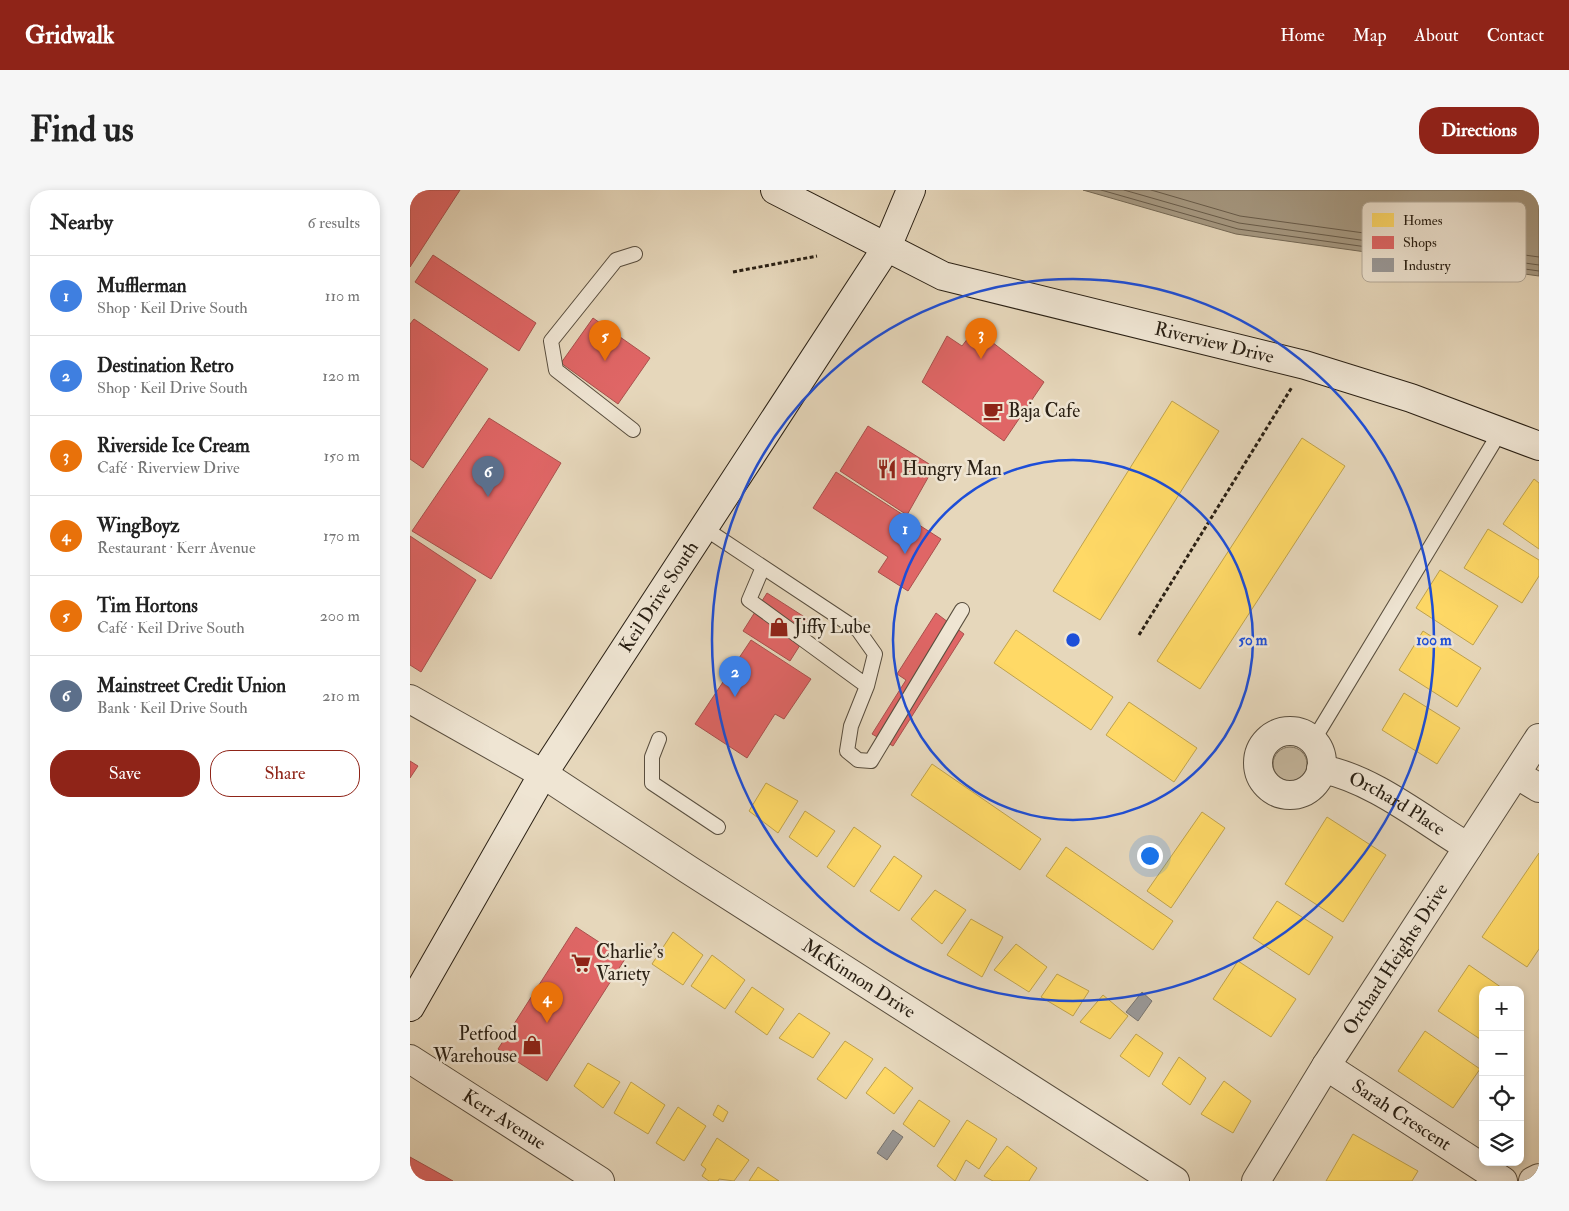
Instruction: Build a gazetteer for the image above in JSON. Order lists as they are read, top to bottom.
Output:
{
  "streets": {
    "street": [
      "Riverview Drive",
      "Keil Drive South",
      "Orchard Place",
      "Orchard Heights Drive",
      "McKinnon Drive",
      "Sarah Crescent",
      "Kerr Avenue"
    ]
  },
  "crossings": [
    ["Riverview Drive", "Keil Drive South"],
    ["Keil Drive South", "McKinnon Drive"],
    ["Orchard Place", "Orchard Heights Drive"],
    ["Orchard Heights Drive", "Sarah Crescent"]
  ],
  "places": {
    "cafe": ["Baja Cafe"],
    "restaurant": ["Hungry Man"],
    "shop": ["Jiffy Lube", "Petfood Warehouse"],
    "supermarket": ["Charlie's Variety"]
  },
  "legend": ["Homes", "Shops", "Industry"],
  "page": {
    "header": "Gridwalk",
    "nav": [
      "Home",
      "Map",
      "About",
      "Contact"
    ],
    "buttons": [
      "Directions",
      ["Save", "Share"]
    ],
    "title": "Find us",
    "heading": ["Nearby", "6 results"],
    "list": [
      {
        "mark": "1",
        "name": "Mufflerman",
        "note": "Shop · Keil Drive South",
        "value": "110 m"
      },
      {
        "mark": "2",
        "name": "Destination Retro",
        "note": "Shop · Keil Drive South",
        "value": "120 m"
      },
      {
        "mark": "3",
        "name": "Riverside Ice Cream",
        "note": "Café · Riverview Drive",
        "value": "150 m"
      },
      {
        "mark": "4",
        "name": "WingBoyz",
        "note": "Restaurant · Kerr Avenue",
        "value": "170 m"
      },
      {
        "mark": "5",
        "name": "Tim Hortons",
        "note": "Café · Keil Drive South",
        "value": "200 m"
      },
      {
        "mark": "6",
        "name": "Mainstreet Credit Union",
        "note": "Bank · Keil Drive South",
        "value": "210 m"
      }
    ],
    "pins": [
      "3",
      "5",
      "6",
      "1",
      "2",
      "4"
    ],
    "map_buttons": ["+", "−"]
  },
  "rings": ["50 m", "100 m"]
}
